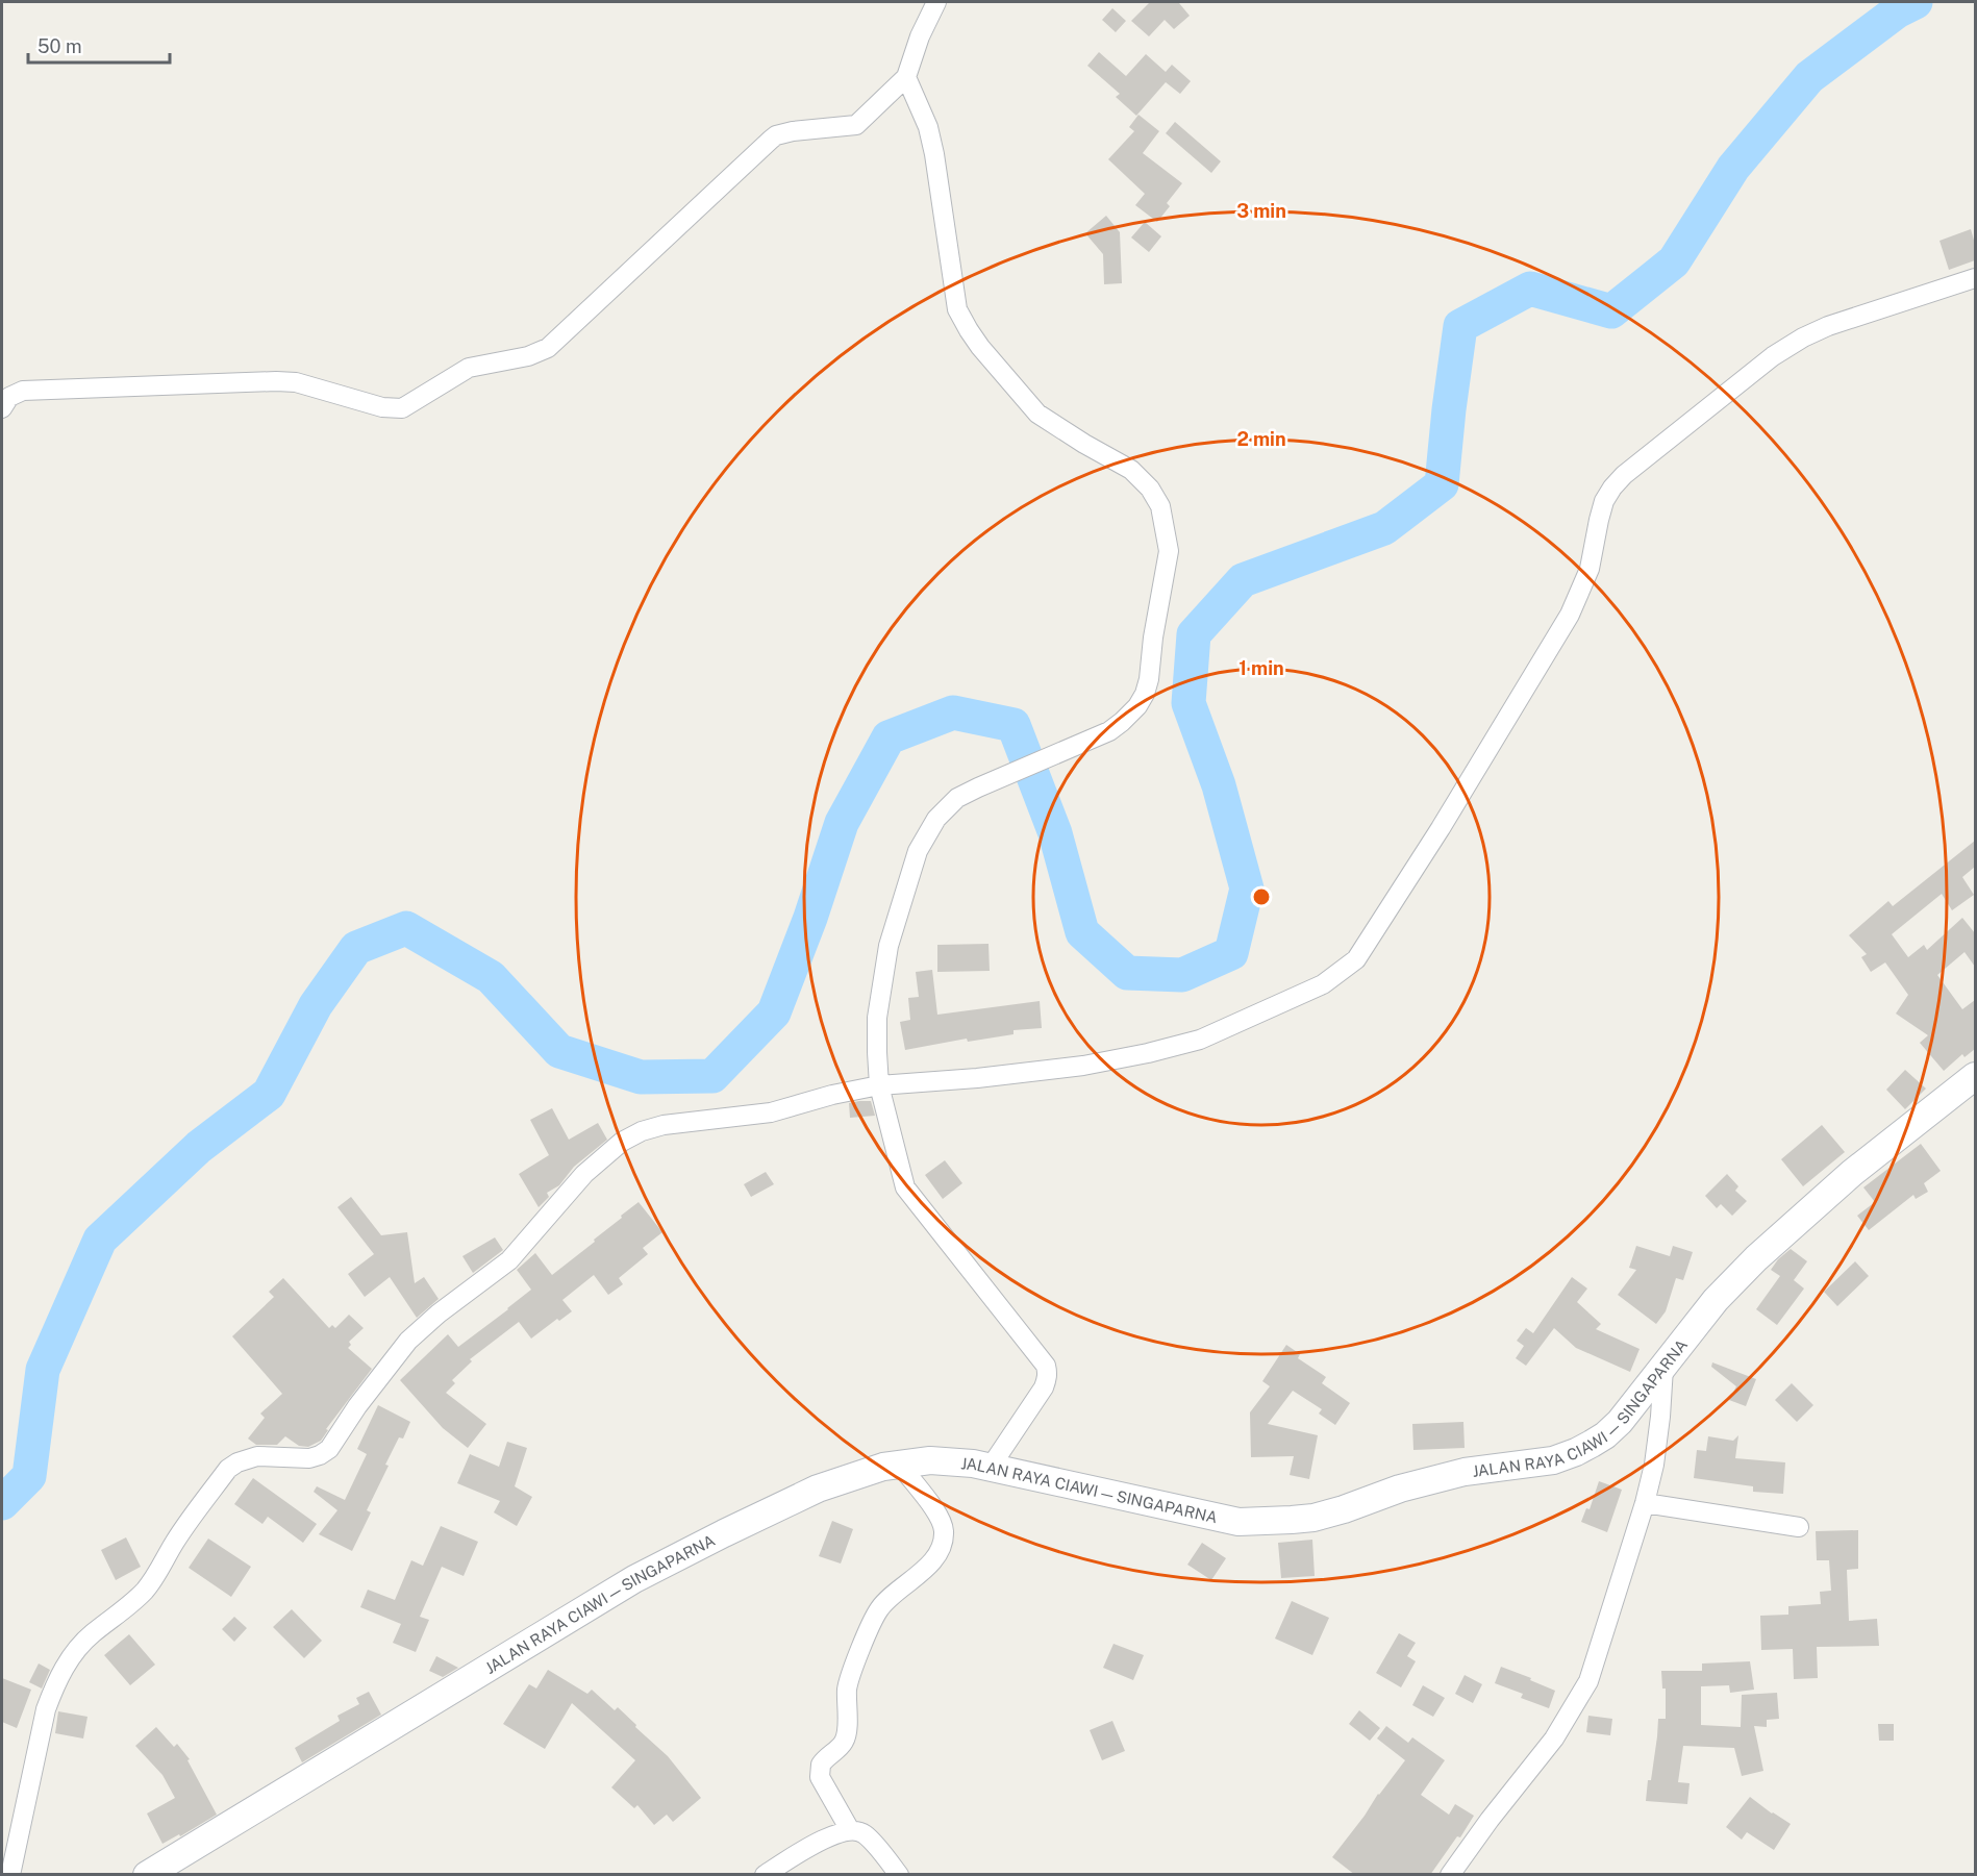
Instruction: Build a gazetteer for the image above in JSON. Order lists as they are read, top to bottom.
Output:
{
  "streets": {
    "main road": ["JALAN RAYA CIAWI — SINGAPARNA"]
  },
  "scale_bar": "50 m",
  "rings": ["3 min", "2 min", "1 min"]
}
